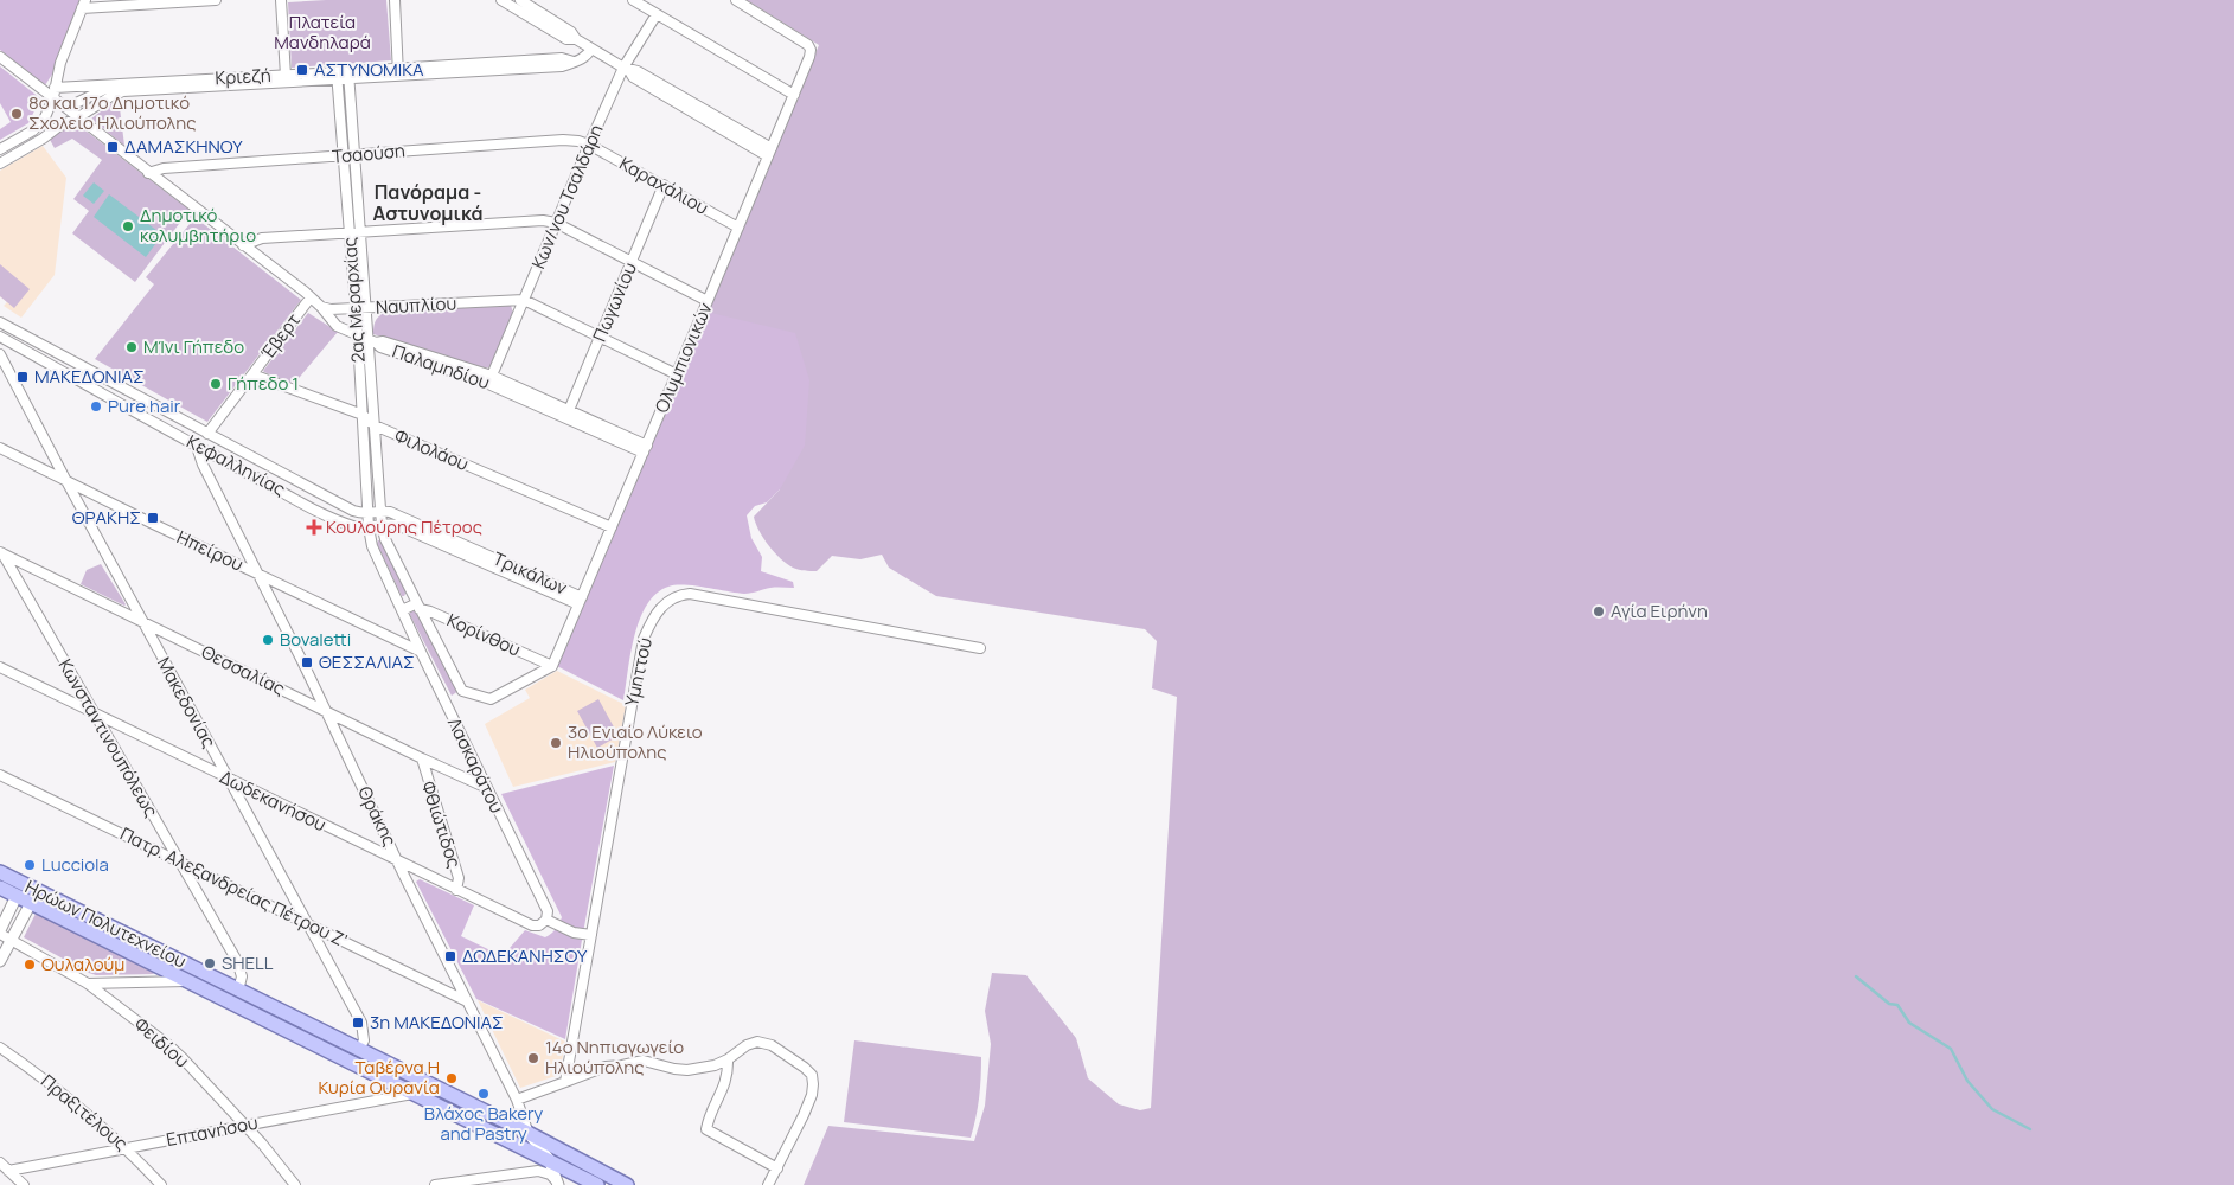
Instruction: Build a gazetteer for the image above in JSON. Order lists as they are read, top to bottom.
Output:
{
  "streets": {
    "main road": ["Ηρώων Πολυτεχνείου"],
    "street": [
      "Κριεζή",
      "Τσαούση",
      "Καραχάλιου",
      "Κων/νου Τσαλδάρη",
      "2ας Μεραρχίας",
      "Πωγωνίου",
      "Ναυπλίου",
      "Έβερτ",
      "Ολυμπιονικών",
      "Παλαμηδίου",
      "Φιλολάου",
      "Κεφαλληνίας",
      "Ηπείρου",
      "Τρικάλων",
      "Κορίνθου",
      "Θεσσαλίας",
      "Υμηττού",
      "Μακεδονίας",
      "Κωνσταντινουπόλεως",
      "Λασκαράτου",
      "Δωδεκανήσου",
      "Θράκης",
      "Φθιώτιδος",
      "Πατρ. Αλεξανδρείας Πέτρου Ζ’",
      "Φειδίου",
      "Πραξιτέλους",
      "Επτανήσου"
    ]
  },
  "crossings": [
    ["Κριεζή", "2ας Μεραρχίας"],
    ["Τσαούση", "Καραχάλιου"],
    ["Τσαούση", "Κων/νου Τσαλδάρη"],
    ["Τσαούση", "2ας Μεραρχίας"],
    ["Καραχάλιου", "Κων/νου Τσαλδάρη"],
    ["Καραχάλιου", "Πωγωνίου"],
    ["Καραχάλιου", "Ολυμπιονικών"],
    ["Κων/νου Τσαλδάρη", "Ναυπλίου"],
    ["Κων/νου Τσαλδάρη", "Παλαμηδίου"],
    ["2ας Μεραρχίας", "Ναυπλίου"],
    ["2ας Μεραρχίας", "Παλαμηδίου"],
    ["2ας Μεραρχίας", "Φιλολάου"],
    ["2ας Μεραρχίας", "Κεφαλληνίας"],
    ["2ας Μεραρχίας", "Τρικάλων"],
    ["2ας Μεραρχίας", "Λασκαράτου"],
    ["Πωγωνίου", "Παλαμηδίου"],
    ["Ναυπλίου", "Παλαμηδίου"],
    ["Έβερτ", "Φιλολάου"],
    ["Έβερτ", "Κεφαλληνίας"],
    ["Ολυμπιονικών", "Παλαμηδίου"],
    ["Ολυμπιονικών", "Φιλολάου"],
    ["Ολυμπιονικών", "Τρικάλων"],
    ["Ολυμπιονικών", "Κορίνθου"],
    ["Ολυμπιονικών", "Λασκαράτου"],
    ["Κεφαλληνίας", "Τρικάλων"],
    ["Κεφαλληνίας", "Λασκαράτου"],
    ["Κεφαλληνίας", "Θράκης"],
    ["Ηπείρου", "Μακεδονίας"],
    ["Ηπείρου", "Λασκαράτου"],
    ["Ηπείρου", "Θράκης"],
    ["Τρικάλων", "Λασκαράτου"],
    ["Κορίνθου", "Λασκαράτου"],
    ["Θεσσαλίας", "Μακεδονίας"],
    ["Θεσσαλίας", "Κωνσταντινουπόλεως"],
    ["Θεσσαλίας", "Λασκαράτου"],
    ["Θεσσαλίας", "Θράκης"],
    ["Θεσσαλίας", "Φθιώτιδος"],
    ["Μακεδονίας", "Δωδεκανήσου"],
    ["Μακεδονίας", "Πατρ. Αλεξανδρείας Πέτρου Ζ’"],
    ["Μακεδονίας", "Ηρώων Πολυτεχνείου"],
    ["Κωνσταντινουπόλεως", "Δωδεκανήσου"],
    ["Κωνσταντινουπόλεως", "Πατρ. Αλεξανδρείας Πέτρου Ζ’"],
    ["Κωνσταντινουπόλεως", "Ηρώων Πολυτεχνείου"],
    ["Λασκαράτου", "Δωδεκανήσου"],
    ["Δωδεκανήσου", "Θράκης"],
    ["Δωδεκανήσου", "Φθιώτιδος"],
    ["Θράκης", "Πατρ. Αλεξανδρείας Πέτρου Ζ’"],
    ["Θράκης", "Ηρώων Πολυτεχνείου"],
    ["Ηρώων Πολυτεχνείου", "Φειδίου"],
    ["Ηρώων Πολυτεχνείου", "Επτανήσου"],
    ["Φειδίου", "Επτανήσου"],
    ["Πραξιτέλους", "Επτανήσου"]
  ],
  "districts": ["Πανόραμα - Αστυνομικά"],
  "parks": ["Πλατεία Μανδηλαρά"],
  "places": {
    "transit": [
      "ΑΣΤΥΝΟΜΙΚΑ",
      "ΔΑΜΑΣΚΗΝΟΥ",
      "ΜΑΚΕΔΟΝΙΑΣ",
      "ΘΡΑΚΗΣ",
      "ΘΕΣΣΑΛΙΑΣ",
      "ΔΩΔΕΚΑΝΗΣΟΥ",
      "3η ΜΑΚΕΔΟΝΙΑΣ"
    ],
    "other": [
      "8ο και 17ο Δημοτικό Σχολείο Ηλιούπολης",
      "Δημοτικό κολυμβητήριο",
      "ΜΊνι Γήπεδο",
      "Γήπεδο 1",
      "Pure hair",
      "Αγία Ειρήνη",
      "Bovaletti",
      "3ο Ενιαίο Λύκειο Ηλιούπολης",
      "Lucciola",
      "SHELL",
      "Ουλαλούμ",
      "14ο Νηπιαγωγείο Ηλιούπολης",
      "Ταβέρνα Η Κυρία Ουρανία",
      "Βλάχος Bakery and Pastry"
    ],
    "health": ["Κουλούρης Πέτρος"]
  }
}
